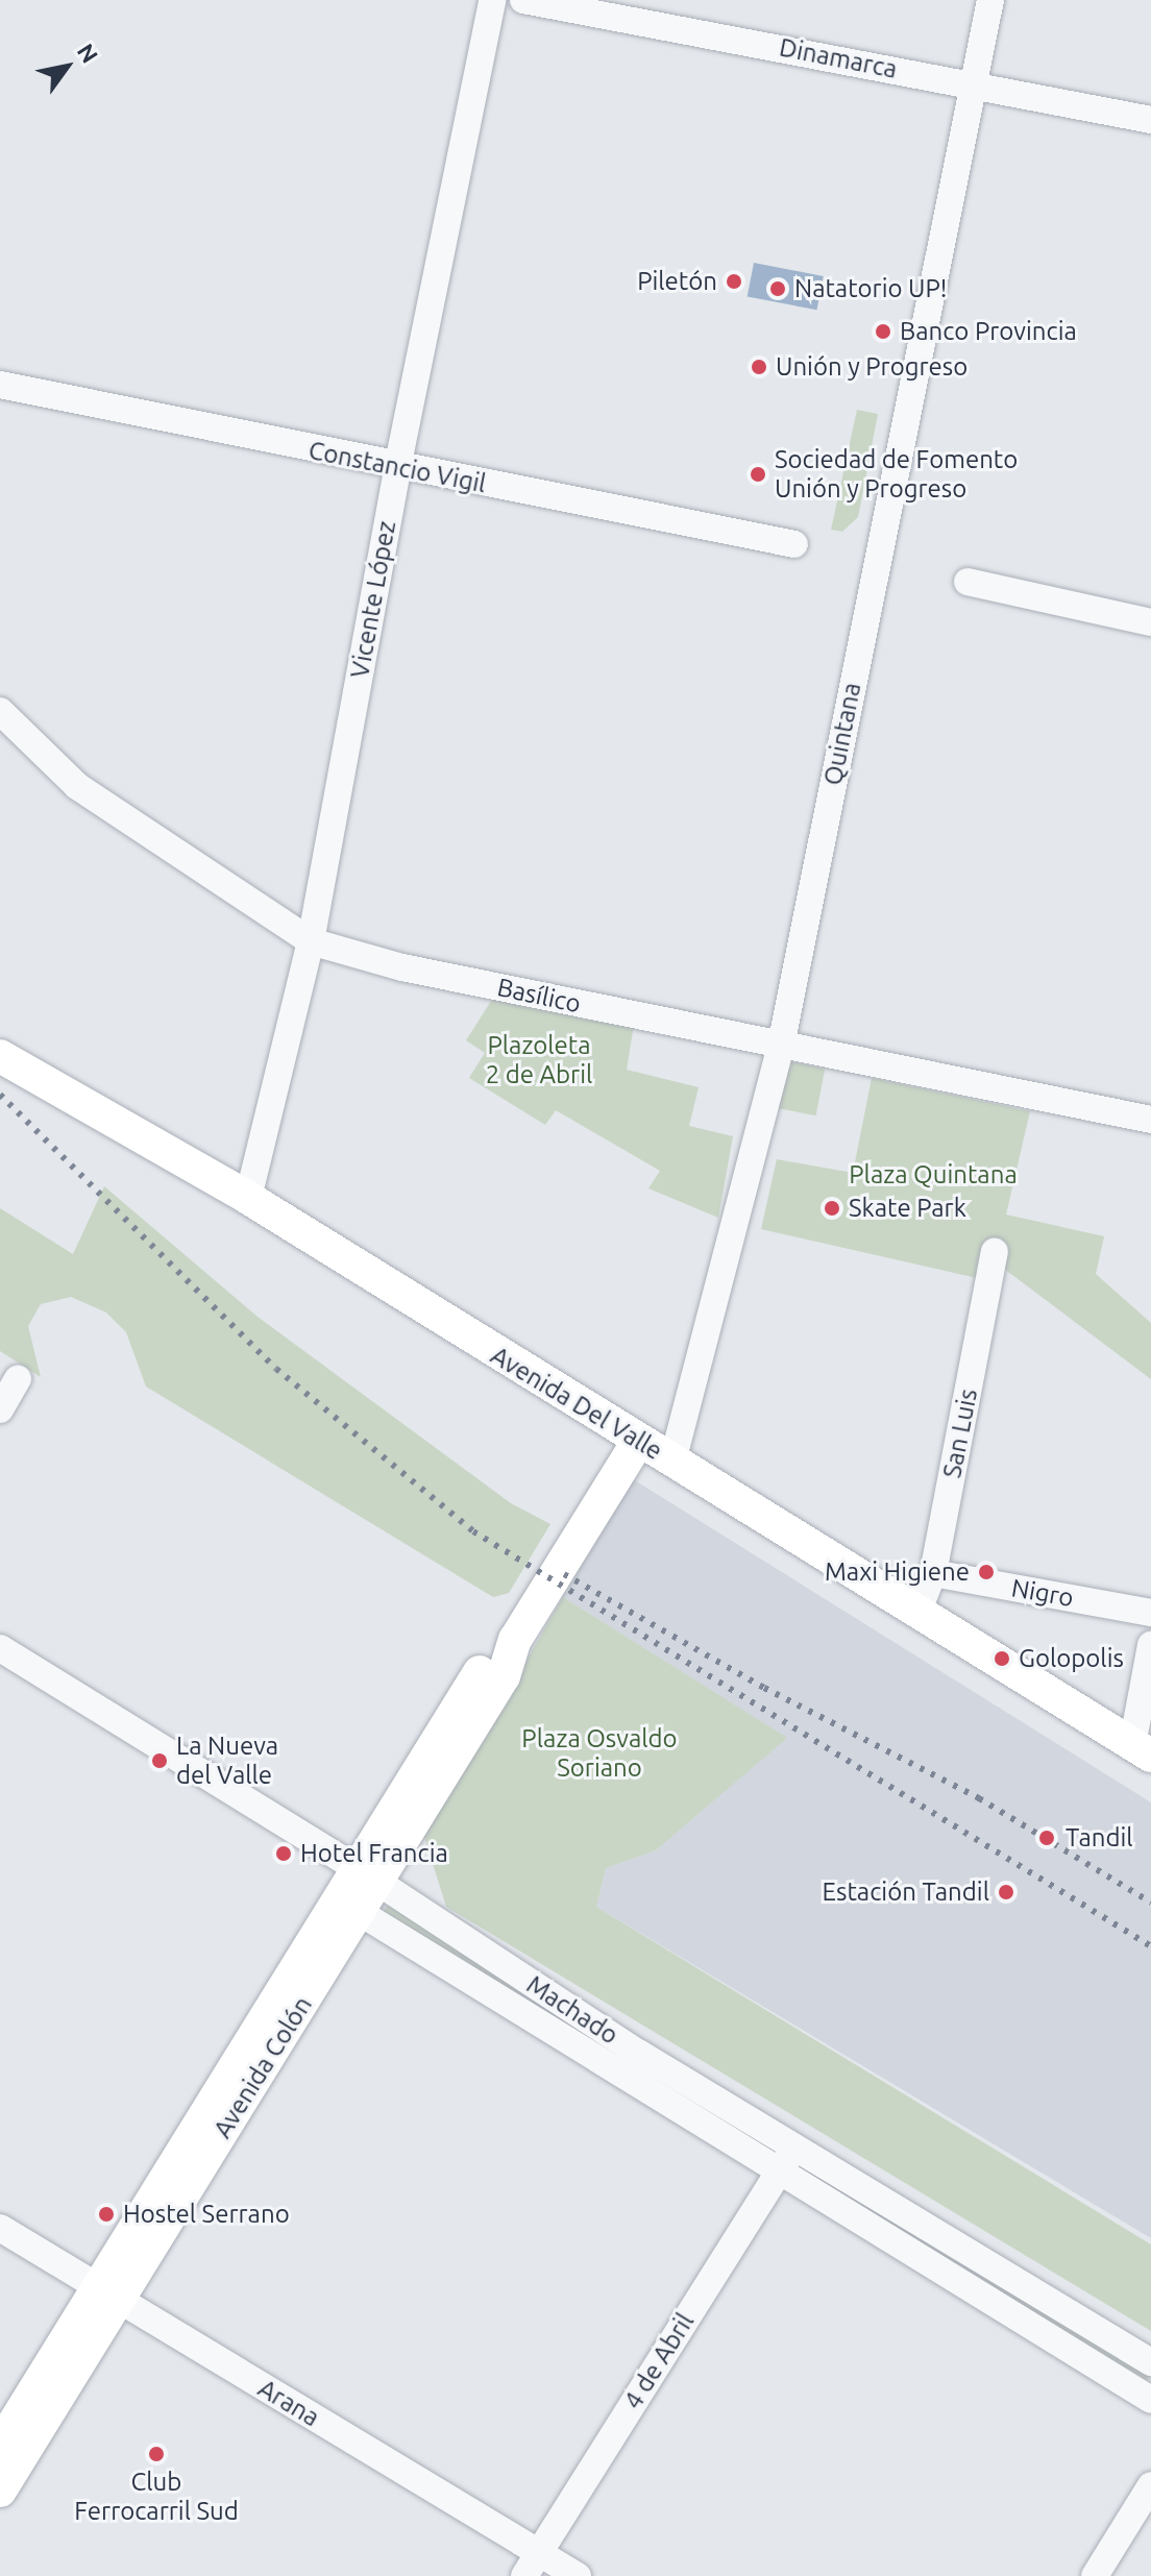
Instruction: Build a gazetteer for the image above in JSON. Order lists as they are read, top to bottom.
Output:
{
  "streets": {
    "main road": ["Avenida Del Valle", "Avenida Colón"],
    "street": [
      "Dinamarca",
      "Constancio Vigil",
      "Vicente López",
      "Quintana",
      "Basílico",
      "San Luis",
      "Nigro",
      "Machado",
      "4 de Abril",
      "Arana"
    ]
  },
  "crossings": [
    ["Dinamarca", "Quintana"],
    ["Constancio Vigil", "Vicente López"],
    ["Vicente López", "Basílico"],
    ["Vicente López", "Avenida Del Valle"],
    ["Quintana", "Basílico"],
    ["Quintana", "Avenida Del Valle"],
    ["Avenida Del Valle", "San Luis"],
    ["Avenida Del Valle", "Avenida Colón"],
    ["San Luis", "Nigro"],
    ["Machado", "Avenida Colón"],
    ["Machado", "4 de Abril"],
    ["Avenida Colón", "Arana"],
    ["4 de Abril", "Arana"]
  ],
  "parks": ["Plazoleta 2 de Abril", "Plaza Quintana", "Plaza Osvaldo Soriano"],
  "places": [
    "Piletón",
    "Natatorio UP!",
    "Banco Provincia",
    "Unión y Progreso",
    "Sociedad de Fomento Unión y Progreso",
    "Skate Park",
    "Maxi Higiene",
    "Golopolis",
    "La Nueva del Valle",
    "Tandil",
    "Hotel Francia",
    "Estación Tandil",
    "Hostel Serrano",
    "Club Ferrocarril Sud"
  ],
  "north": "top right"
}
